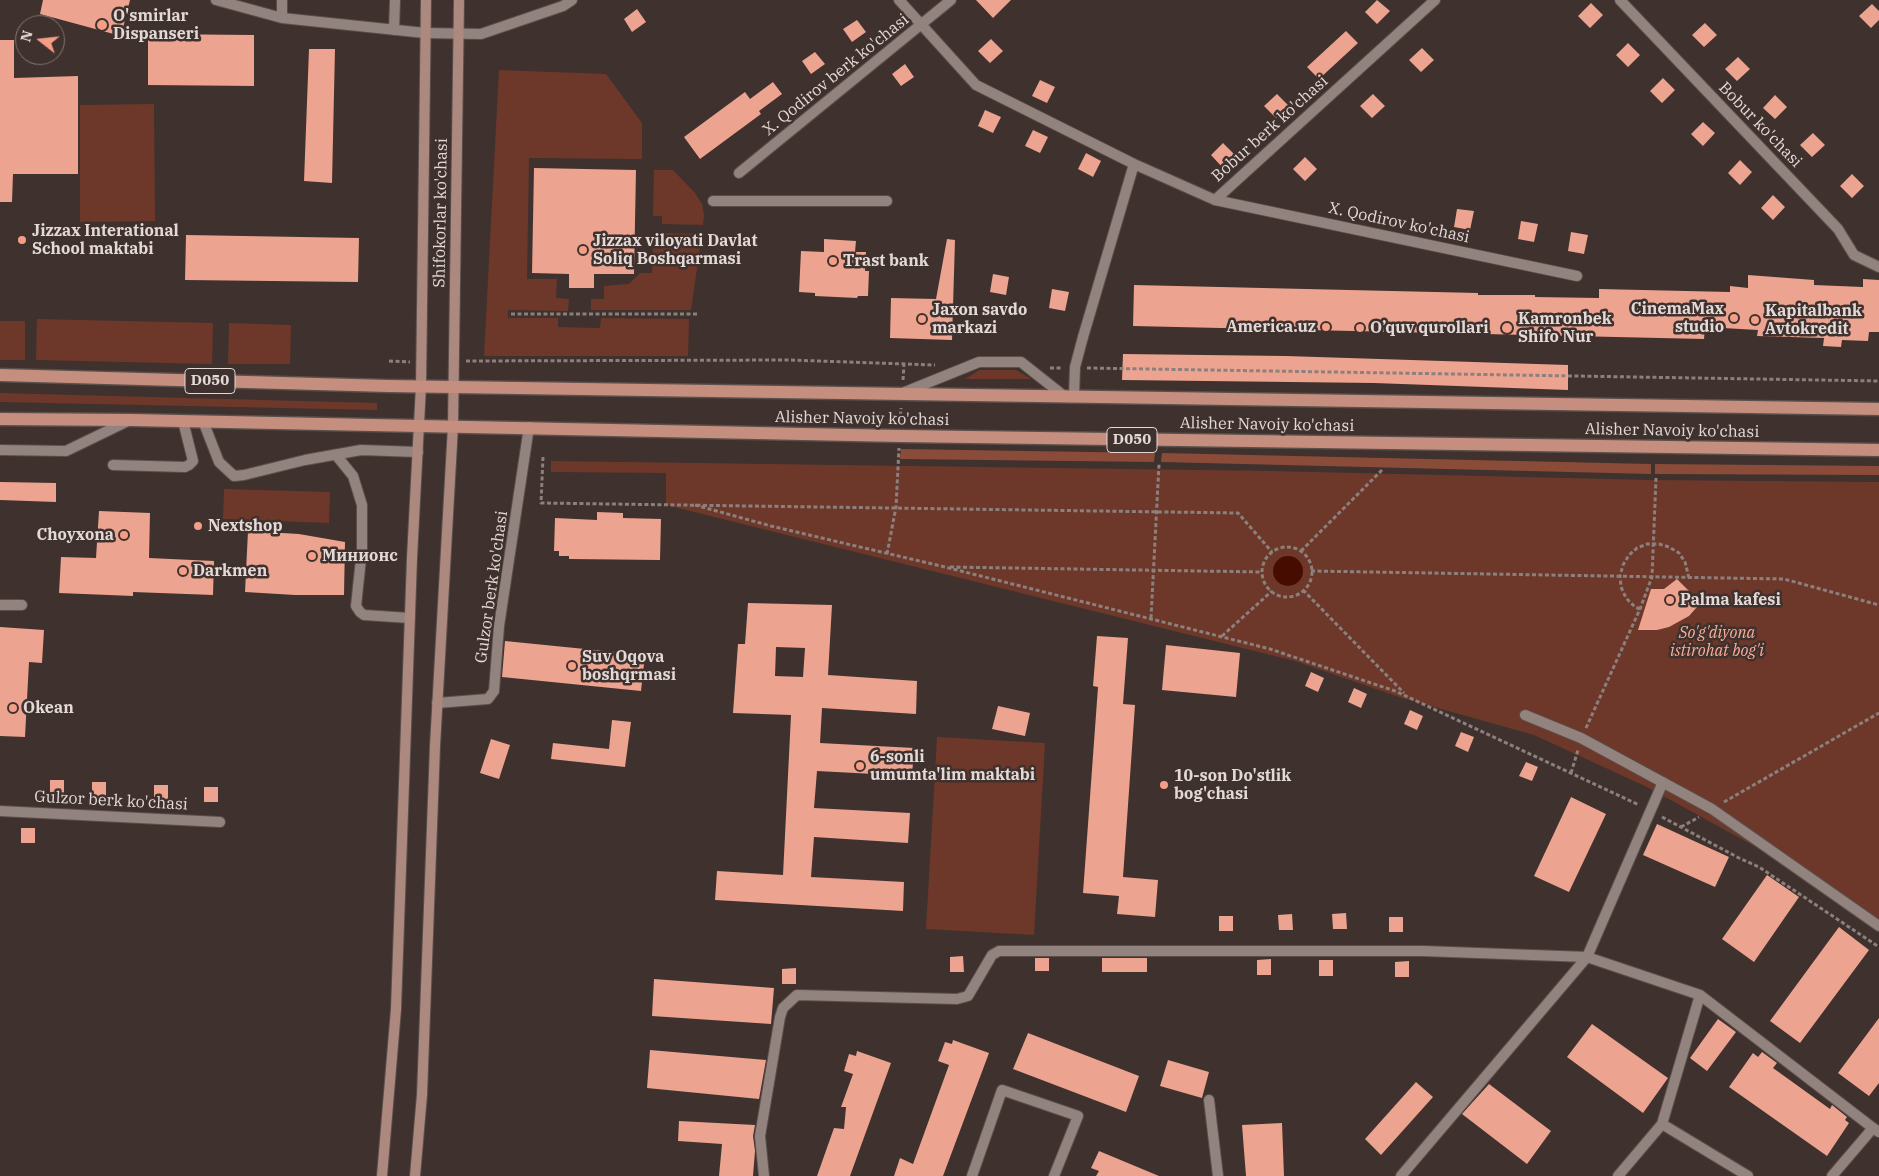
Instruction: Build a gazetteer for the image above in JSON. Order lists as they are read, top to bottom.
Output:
{
  "streets": {
    "main road": ["Shifokorlar ko'chasi", "D050", "Alisher Navoiy ko'chasi"],
    "street": [
      "X. Qodirov berk ko'chasi",
      "Bobur ko'chasi",
      "Bobur berk ko'chasi",
      "X. Qodirov ko'chasi",
      "Gulzor berk ko'chasi"
    ]
  },
  "crossings": [
    ["X. Qodirov berk ko'chasi", "Bobur berk ko'chasi"],
    ["Bobur berk ko'chasi", "X. Qodirov ko'chasi"],
    ["Shifokorlar ko'chasi", "D050"],
    ["Shifokorlar ko'chasi", "Alisher Navoiy ko'chasi"],
    ["Shifokorlar ko'chasi", "Gulzor berk ko'chasi"],
    ["D050", "Alisher Navoiy ko'chasi"],
    ["Alisher Navoiy ko'chasi", "Gulzor berk ko'chasi"]
  ],
  "parks": ["So'g'diyona istirohat bog'i"],
  "places": [
    "O'smirlar Dispanseri",
    "Jizzax Interational School maktabi",
    "Jizzax viloyati Davlat Soliq Boshqarmasi",
    "Trast bank",
    "CinemaMax studio",
    "Jaxon savdo markazi",
    "Kapitalbank Avtokredit",
    "America.uz",
    "O’quv qurollari",
    "Kamronbek Shifo Nur",
    "Nextshop",
    "Choyxona",
    "Минионс",
    "Darkmen",
    "Palma kafesi",
    "Suv Oqova boshqrmasi",
    "Okean",
    "6-sonli umumta'lim maktabi",
    "10-son Do'stlik bog'chasi"
  ],
  "north": "left"
}
